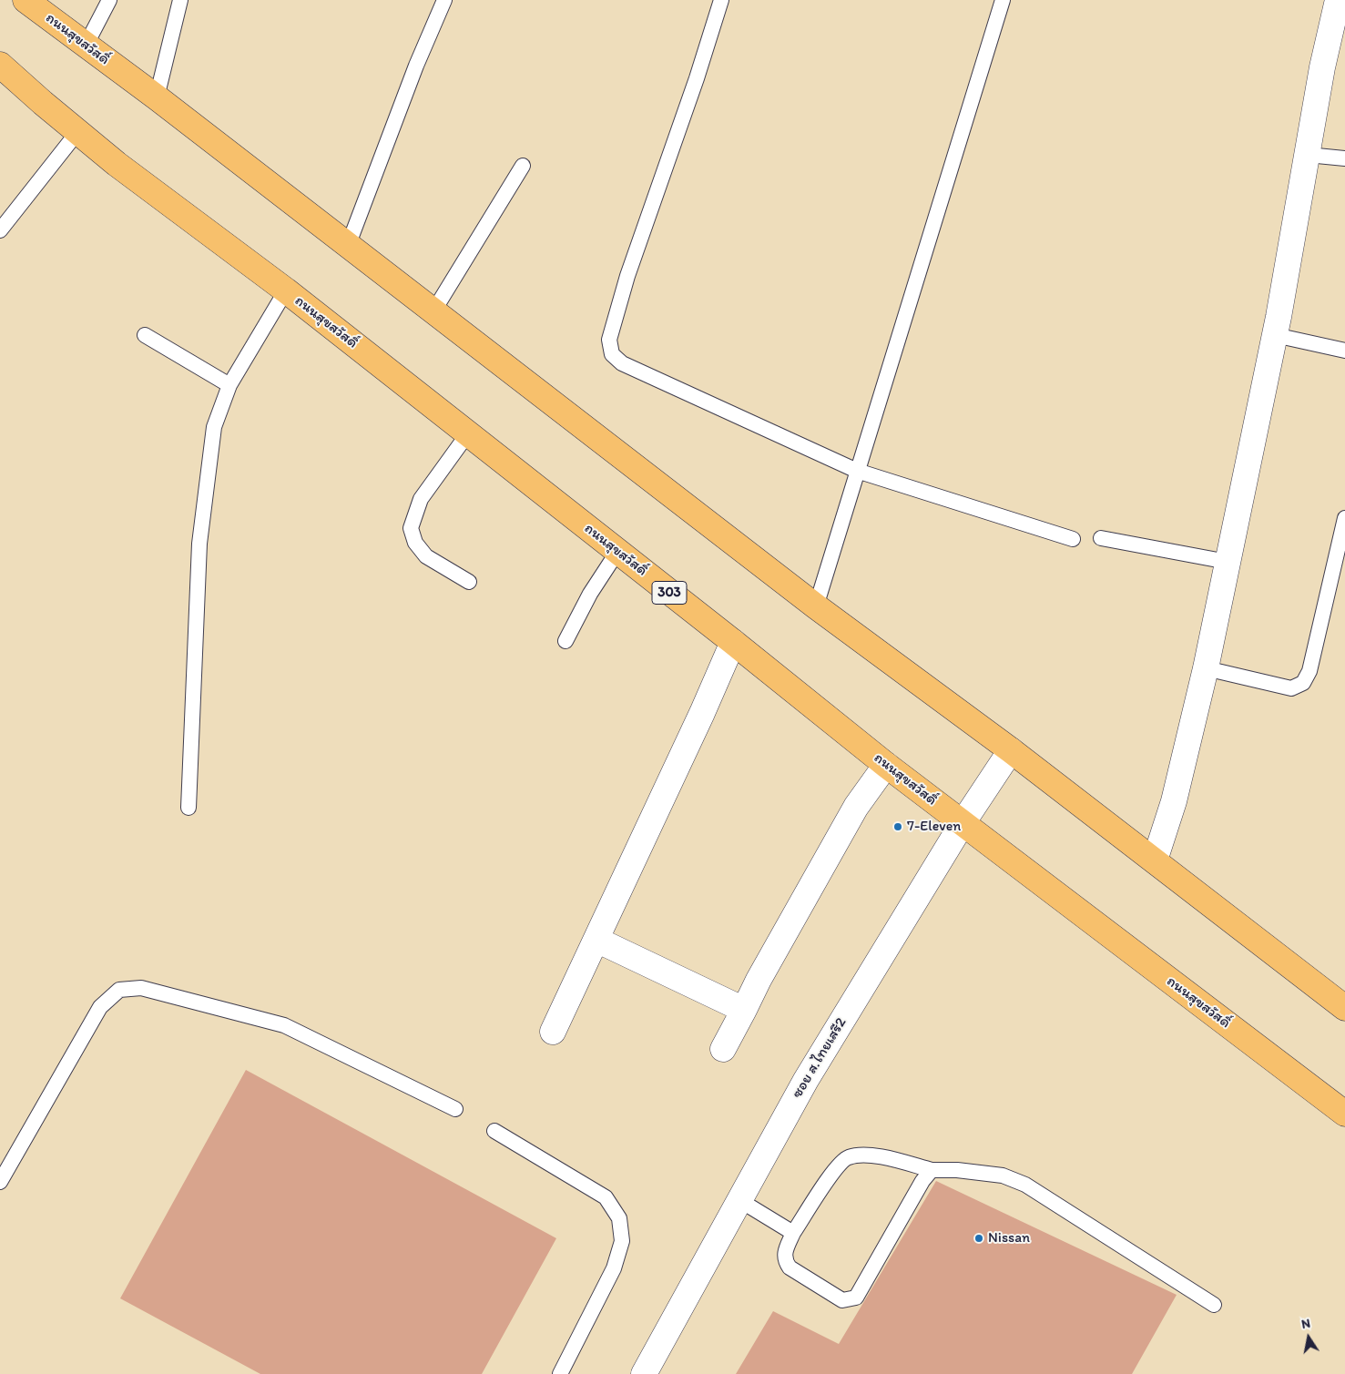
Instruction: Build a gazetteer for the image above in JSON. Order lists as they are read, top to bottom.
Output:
{
  "streets": {
    "main road": ["ถนนสุขสวัสดิ์", "303"],
    "street": ["ซอย ส.ไทยเสรี2"]
  },
  "crossings": [
    ["ถนนสุขสวัสดิ์", "ซอย ส.ไทยเสรี2"]
  ],
  "places": ["7-Eleven", "Nissan"],
  "north": "top"
}
